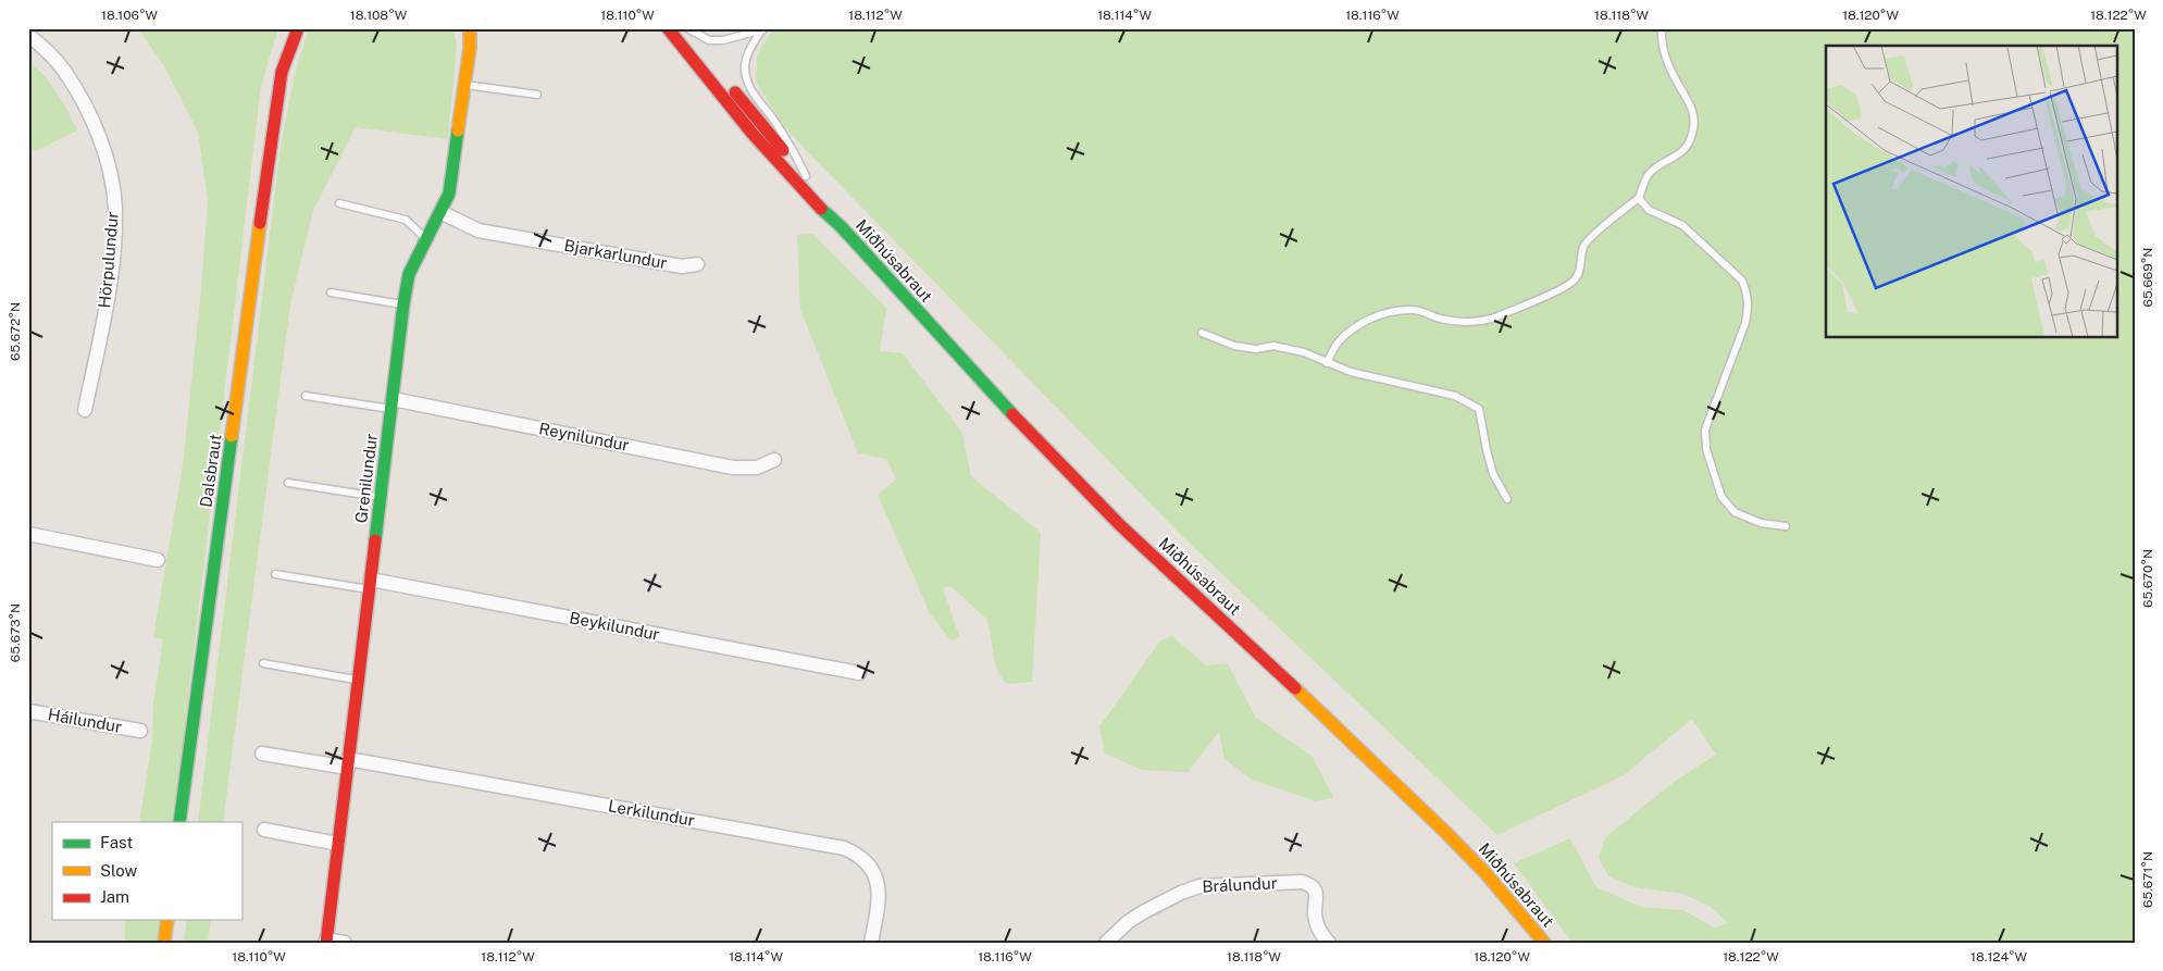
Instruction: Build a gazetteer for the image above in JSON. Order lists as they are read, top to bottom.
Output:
{
  "streets": {
    "street": [
      "Bjarkarlundur",
      "Hörpulundur",
      "Miðhúsabraut",
      "Reynilundur",
      "Dalsbraut",
      "Grenilundur",
      "Beykilundur",
      "Háilundur",
      "Lerkilundur",
      "Brálundur"
    ]
  },
  "crossings": [
    ["Bjarkarlundur", "Grenilundur"],
    ["Reynilundur", "Grenilundur"],
    ["Grenilundur", "Beykilundur"],
    ["Grenilundur", "Lerkilundur"]
  ],
  "legend": ["Fast", "Slow", "Jam"],
  "coordinates": [
    "18.106°W",
    "18.108°W",
    "18.110°W",
    "18.112°W",
    "18.114°W",
    "18.116°W",
    "18.118°W",
    "18.120°W",
    "18.122°W",
    "65.669°N",
    "65.672°N",
    "65.670°N",
    "65.673°N",
    "65.671°N",
    "18.124°W"
  ]
}
